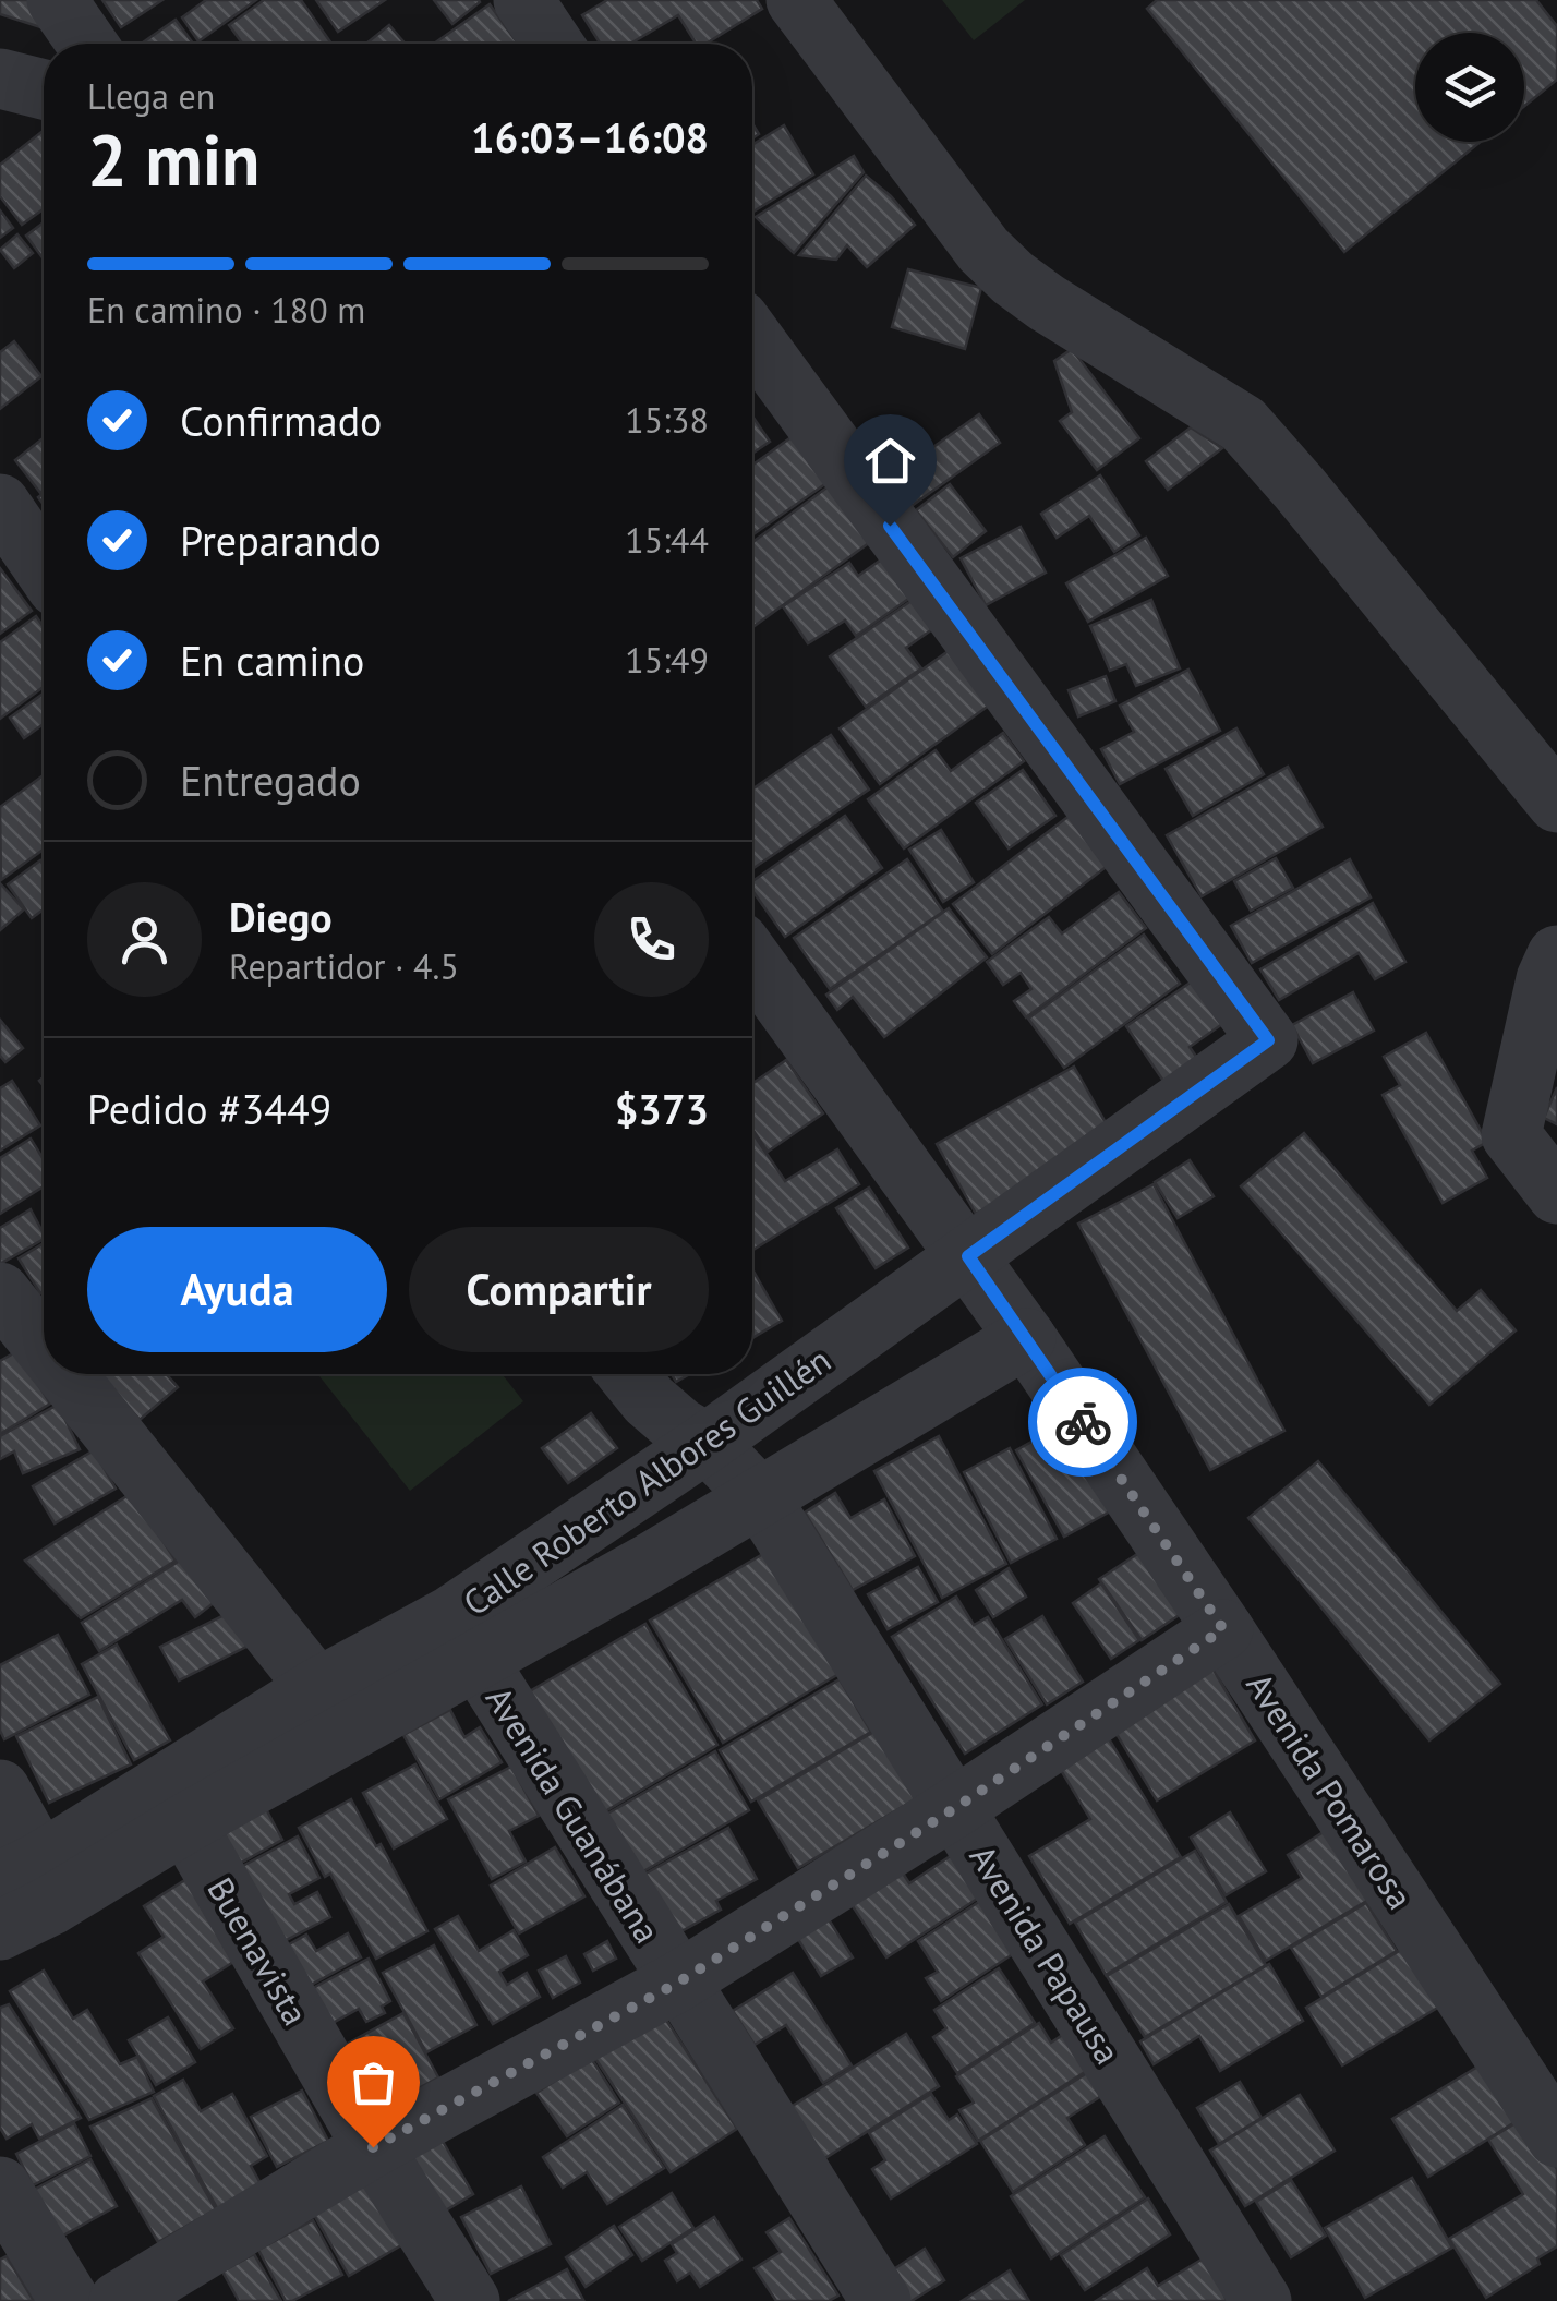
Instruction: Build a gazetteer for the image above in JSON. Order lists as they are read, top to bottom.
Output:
{
  "streets": {
    "street": [
      "Calle Roberto Albores Guillén",
      "Avenida Pomarosa",
      "Avenida Guanábana",
      "Buenavista",
      "Avenida Papausa"
    ]
  },
  "crossings": [
    ["Calle Roberto Albores Guillén", "Avenida Pomarosa"],
    ["Calle Roberto Albores Guillén", "Avenida Guanábana"],
    ["Calle Roberto Albores Guillén", "Buenavista"],
    ["Calle Roberto Albores Guillén", "Avenida Papausa"]
  ],
  "page": {
    "heading": ["2 min", "Llega en", "16:03–16:08"],
    "panel": [
      "Diego",
      "Repartidor · 4.5",
      "Pedido #3449",
      "$373"
    ],
    "bar": "En camino · 180 m",
    "list": [
      ["Confirmado", "15:38"],
      ["Preparando", "15:44"],
      ["En camino", "15:49"],
      "Entregado"
    ],
    "buttons": ["Ayuda", "Compartir"]
  }
}
